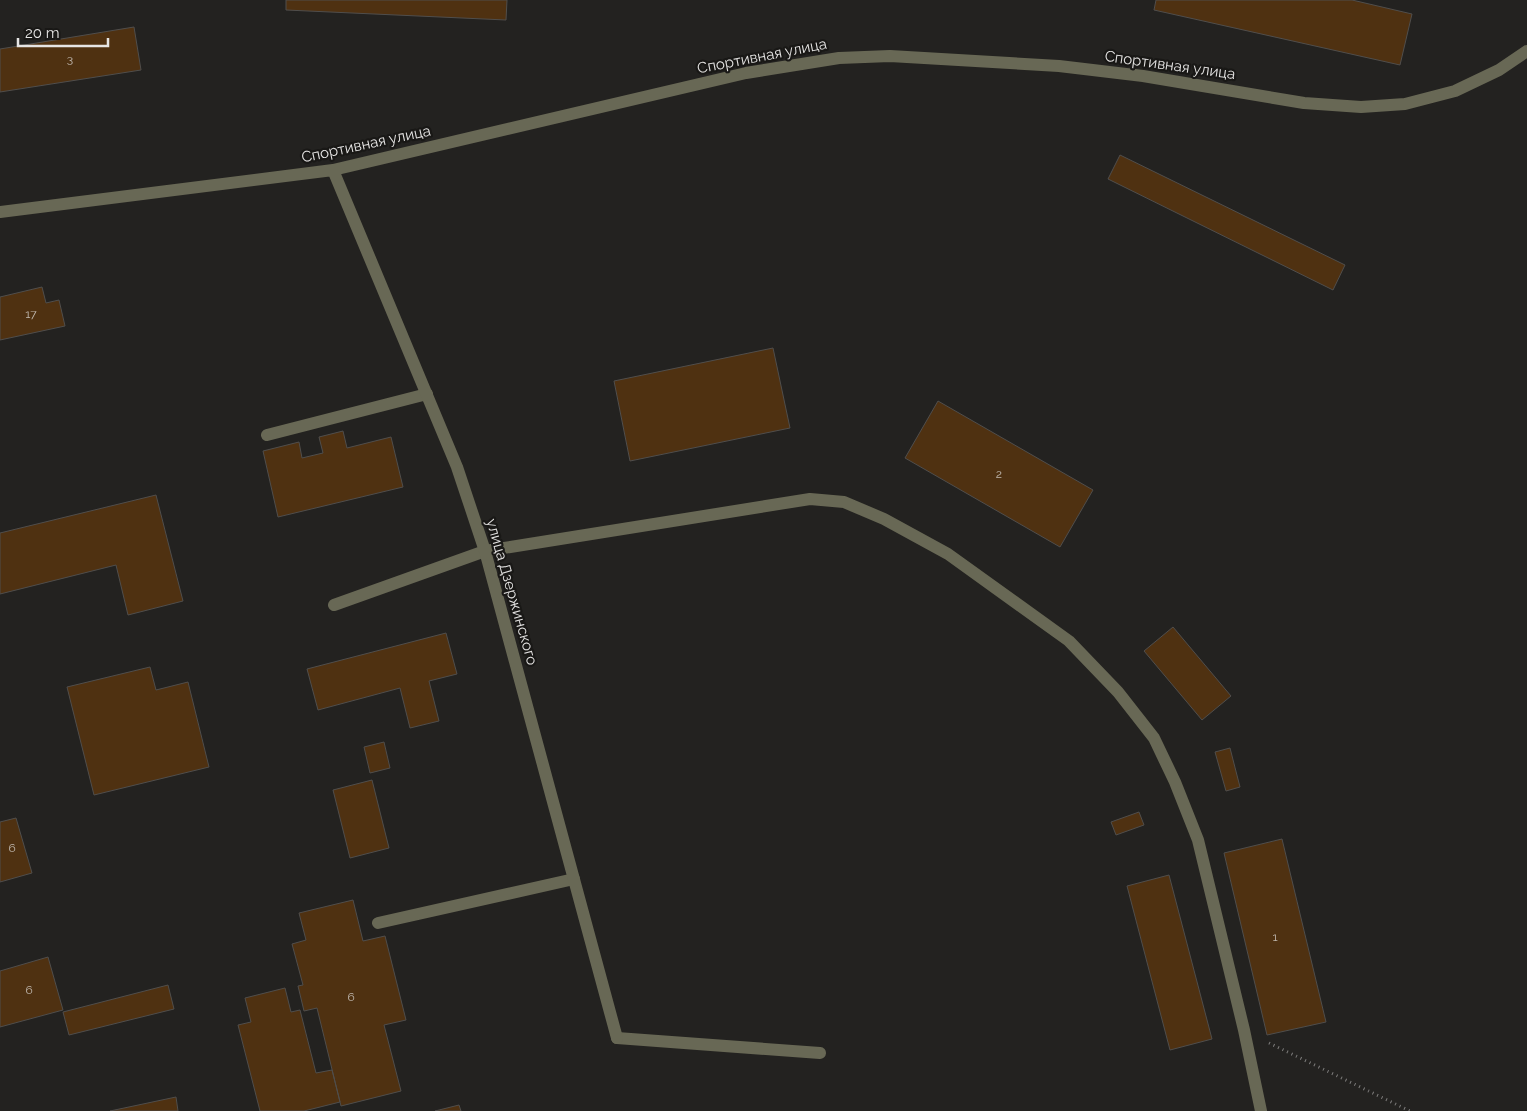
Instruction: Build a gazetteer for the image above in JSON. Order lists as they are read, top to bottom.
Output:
{
  "streets": {
    "street": ["Спортивная улица", "улица Дзержинского"]
  },
  "crossings": [
    ["Спортивная улица", "улица Дзержинского"]
  ],
  "house_numbers": [
    "3",
    "17",
    "2",
    "6",
    "1",
    "6",
    "6"
  ],
  "scale_bar": "20 m"
}
